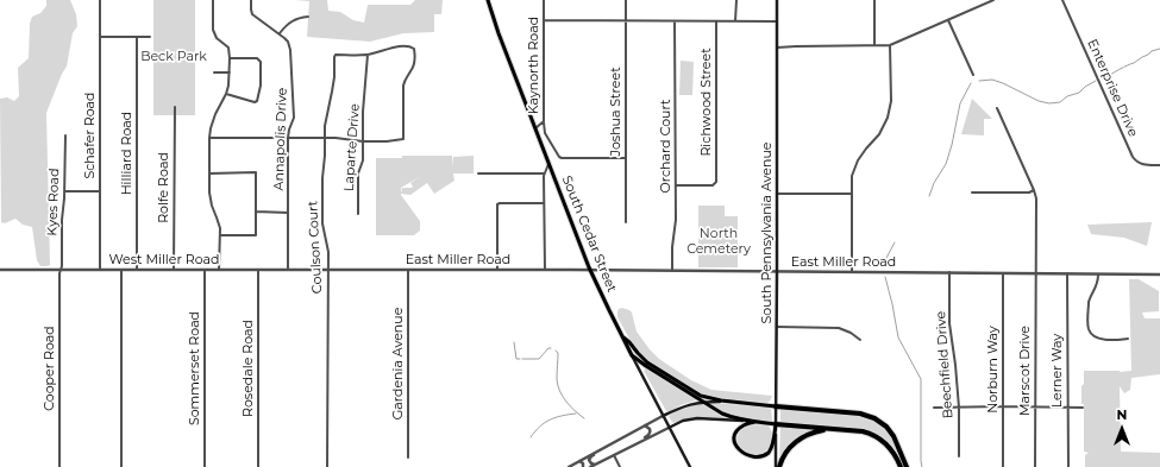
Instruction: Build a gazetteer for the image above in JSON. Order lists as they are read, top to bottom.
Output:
{
  "streets": {
    "main road": ["South Pennsylvania Avenue", "South Cedar Street"],
    "street": [
      "Kaynorth Road",
      "Enterprise Drive",
      "Richwood Street",
      "Joshua Street",
      "Schafer Road",
      "Annapolis Drive",
      "Orchard Court",
      "Laparte Drive",
      "Hilliard Road",
      "Rolfe Road",
      "Kyes Road",
      "Coulson Court",
      "West Miller Road",
      "East Miller Road",
      "Gardenia Avenue",
      "Beechfield Drive",
      "Cooper Road",
      "Sommerset Road",
      "Rosedale Road",
      "Norburn Way",
      "Marscot Drive",
      "Lerner Way"
    ]
  },
  "crossings": [
    ["Kaynorth Road", "South Cedar Street"],
    ["Richwood Street", "Orchard Court"],
    ["Schafer Road", "West Miller Road"],
    ["Annapolis Drive", "West Miller Road"],
    ["Orchard Court", "East Miller Road"],
    ["Laparte Drive", "Coulson Court"],
    ["Hilliard Road", "West Miller Road"],
    ["Rolfe Road", "West Miller Road"],
    ["Kyes Road", "West Miller Road"],
    ["Kyes Road", "Cooper Road"],
    ["South Pennsylvania Avenue", "East Miller Road"],
    ["South Cedar Street", "East Miller Road"],
    ["Coulson Court", "West Miller Road"],
    ["Coulson Court", "East Miller Road"],
    ["West Miller Road", "East Miller Road"],
    ["West Miller Road", "Cooper Road"],
    ["West Miller Road", "Sommerset Road"],
    ["West Miller Road", "Rosedale Road"],
    ["East Miller Road", "Gardenia Avenue"],
    ["East Miller Road", "Beechfield Drive"],
    ["East Miller Road", "Norburn Way"],
    ["East Miller Road", "Marscot Drive"],
    ["East Miller Road", "Lerner Way"]
  ],
  "parks": ["Beck Park", "North Cemetery"],
  "north": "top"
}
